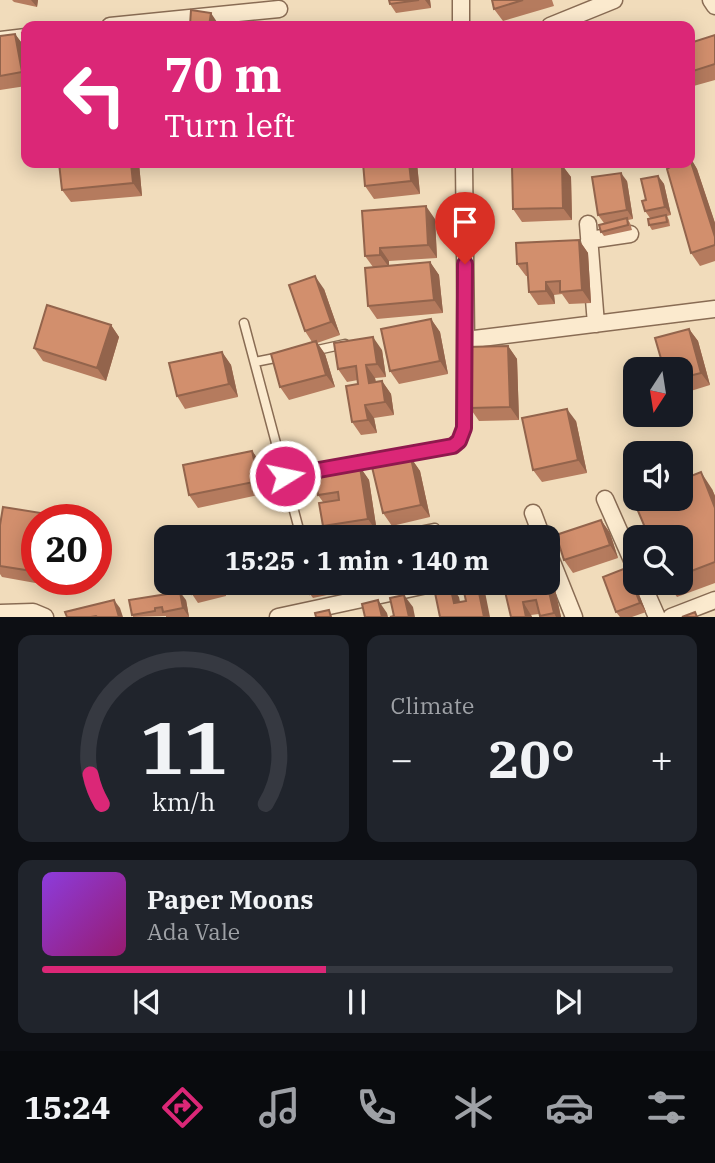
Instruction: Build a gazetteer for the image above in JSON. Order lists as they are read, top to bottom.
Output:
{
  "north": "bottom",
  "page": {
    "turn": ["70 m", "Turn left"],
    "limit": "20",
    "trip": "15:25 · 1 min · 140 m",
    "tile": "Climate",
    "heat": ["−", "20°", "+"],
    "song": ["Paper Moons", "Ada Vale"],
    "tabs": "15:24",
    "gauge": ["11", "km/h"]
  }
}
